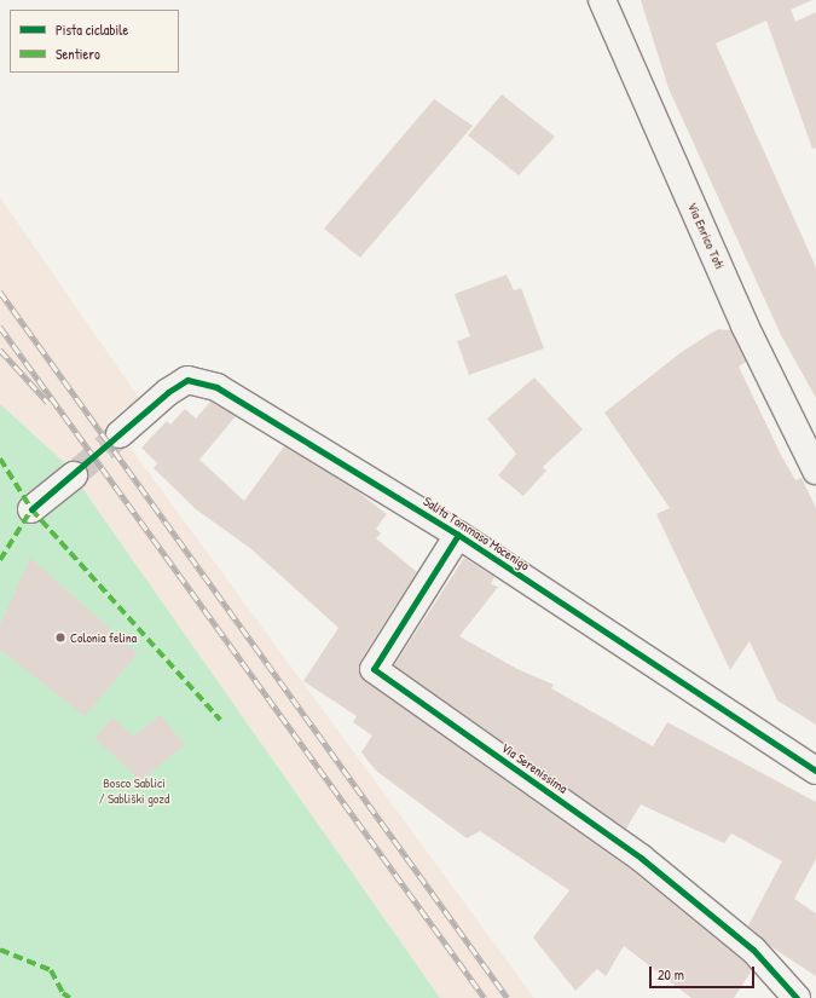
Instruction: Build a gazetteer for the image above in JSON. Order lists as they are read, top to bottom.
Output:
{
  "streets": {
    "street": ["Via Enrico Toti", "Salita Tommaso Mocenigo", "Via Serenissima"]
  },
  "crossings": [
    ["Salita Tommaso Mocenigo", "Via Serenissima"]
  ],
  "parks": ["Bosco Sablici / Sabliški gozd"],
  "places": ["Colonia felina"],
  "legend": ["Pista ciclabile", "Sentiero"],
  "scale_bar": "20 m"
}
